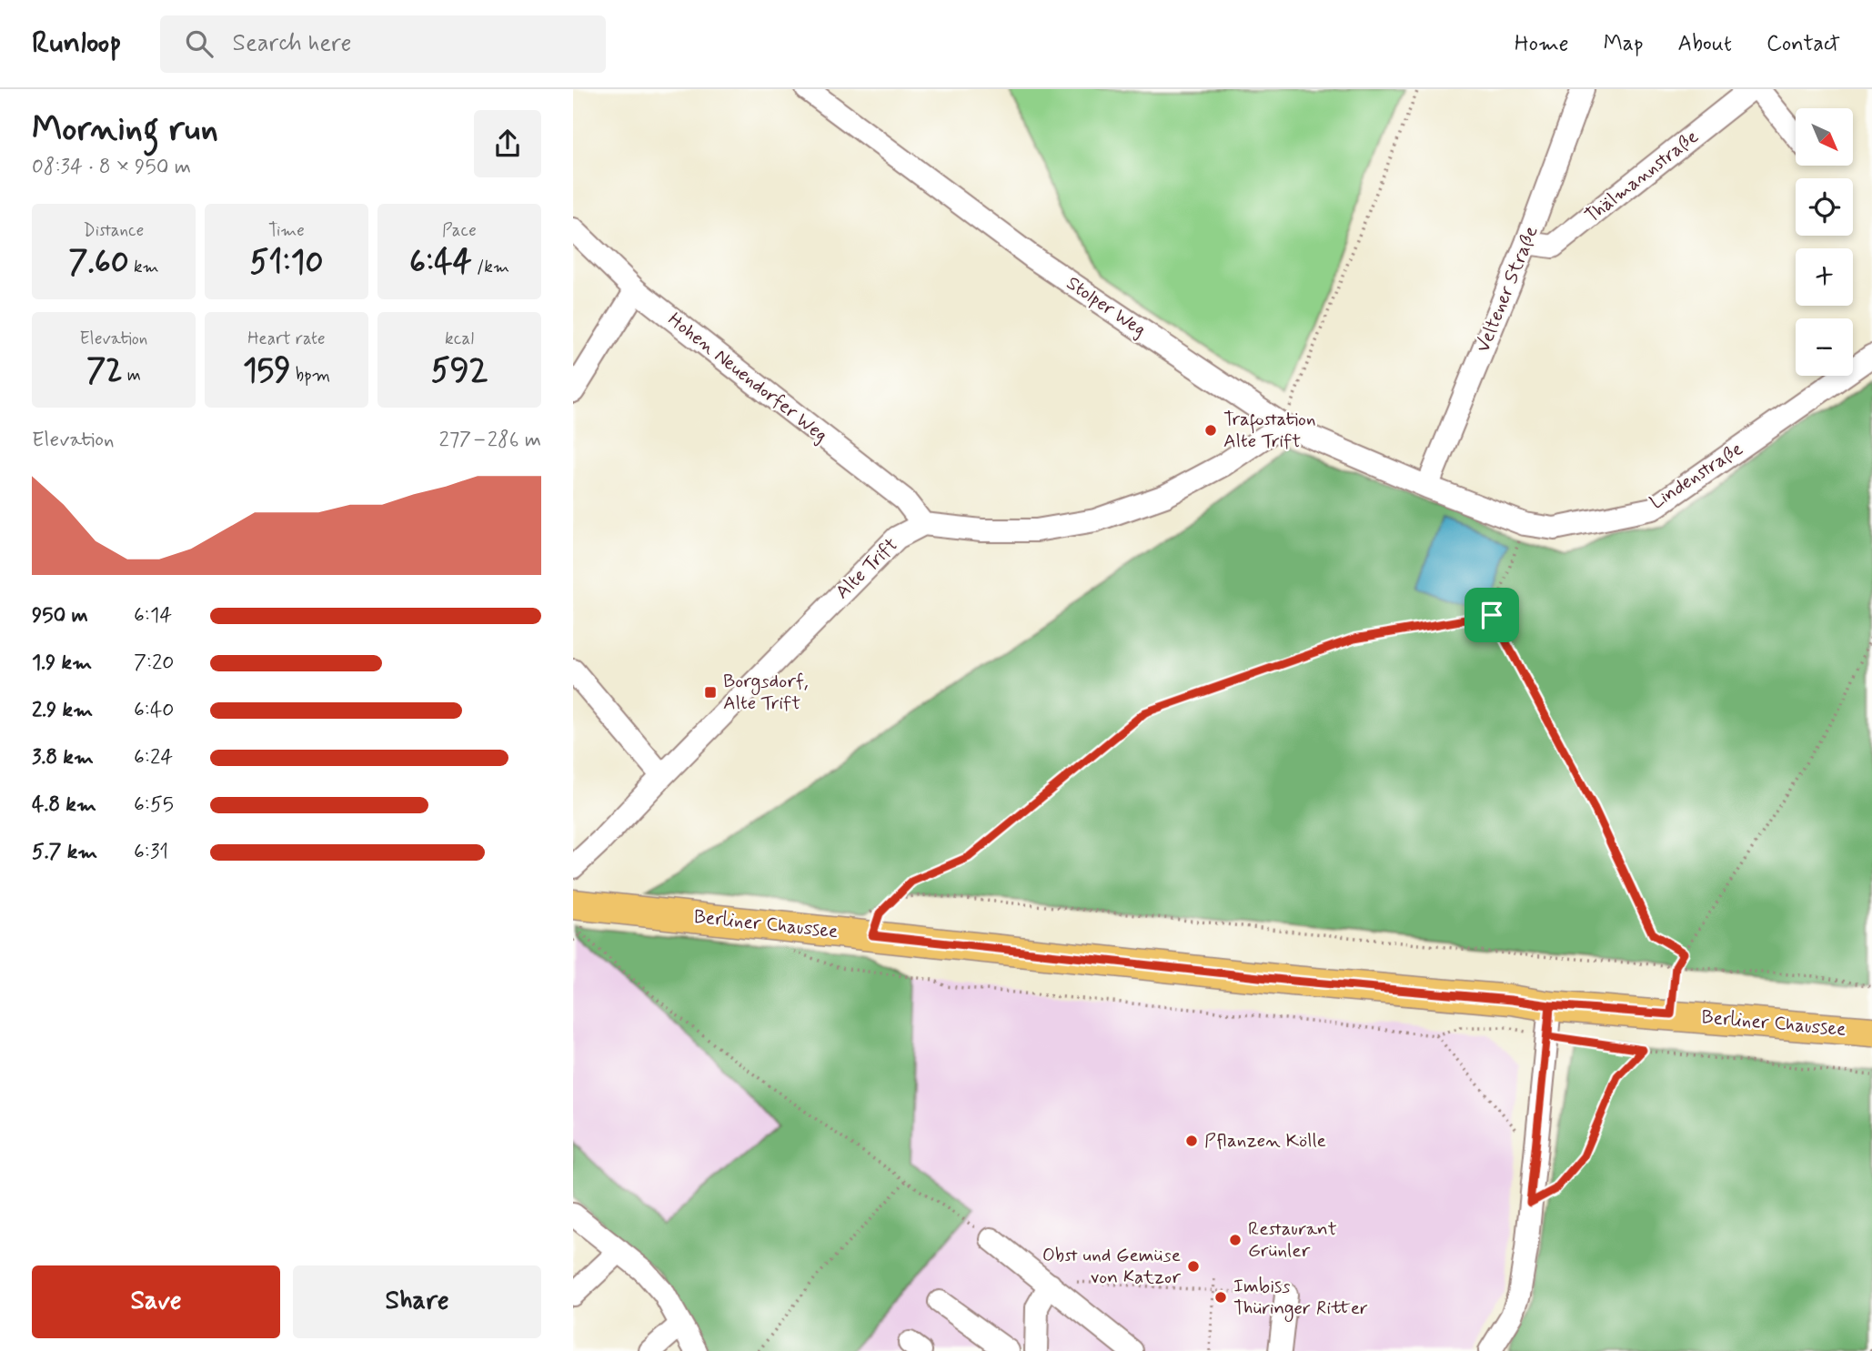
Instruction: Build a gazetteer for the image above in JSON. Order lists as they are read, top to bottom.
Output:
{
  "streets": {
    "main road": ["Berliner Chaussee"],
    "street": [
      "Thälmannstraße",
      "Veltener Straße",
      "Stolper Weg",
      "Hohen Neuendorfer Weg",
      "Lindenstraße",
      "Alte Trift"
    ]
  },
  "crossings": [
    ["Thälmannstraße", "Veltener Straße"],
    ["Veltener Straße", "Stolper Weg"],
    ["Veltener Straße", "Lindenstraße"],
    ["Stolper Weg", "Lindenstraße"],
    ["Hohen Neuendorfer Weg", "Alte Trift"]
  ],
  "places": {
    "other": [
      "Trafostation Alte Trift",
      "Pflanzen Kölle",
      "Restaurant Grünler",
      "Obst und Gemüse von Katzor",
      "Imbiss Thüringer Ritter"
    ],
    "transit": ["Borgsdorf, Alte Trift"]
  },
  "north": "bottom right",
  "page": {
    "header": "Runloop",
    "search": "Search here",
    "nav": [
      "Home",
      "Map",
      "About",
      "Contact"
    ],
    "heading": ["Morning run", "08:34 · 8 × 950 m"],
    "map_buttons": ["+", "−"],
    "stats": [
      ["Distance", "7.60 km"],
      ["Time", "51:10"],
      ["Pace", "6:44 /km"],
      ["Elevation", "72 m"],
      ["Heart rate", "159 bpm"],
      ["kcal", "592"]
    ],
    "chart": ["Elevation", "277–286 m"],
    "list": [
      {
        "name": "950 m",
        "note": "6:14"
      },
      {
        "name": "1.9 km",
        "note": "7:20"
      },
      {
        "name": "2.9 km",
        "note": "6:40"
      },
      {
        "name": "3.8 km",
        "note": "6:24"
      },
      {
        "name": "4.8 km",
        "note": "6:55"
      },
      {
        "name": "5.7 km",
        "note": "6:31"
      }
    ],
    "buttons": ["Save", "Share"]
  }
}
